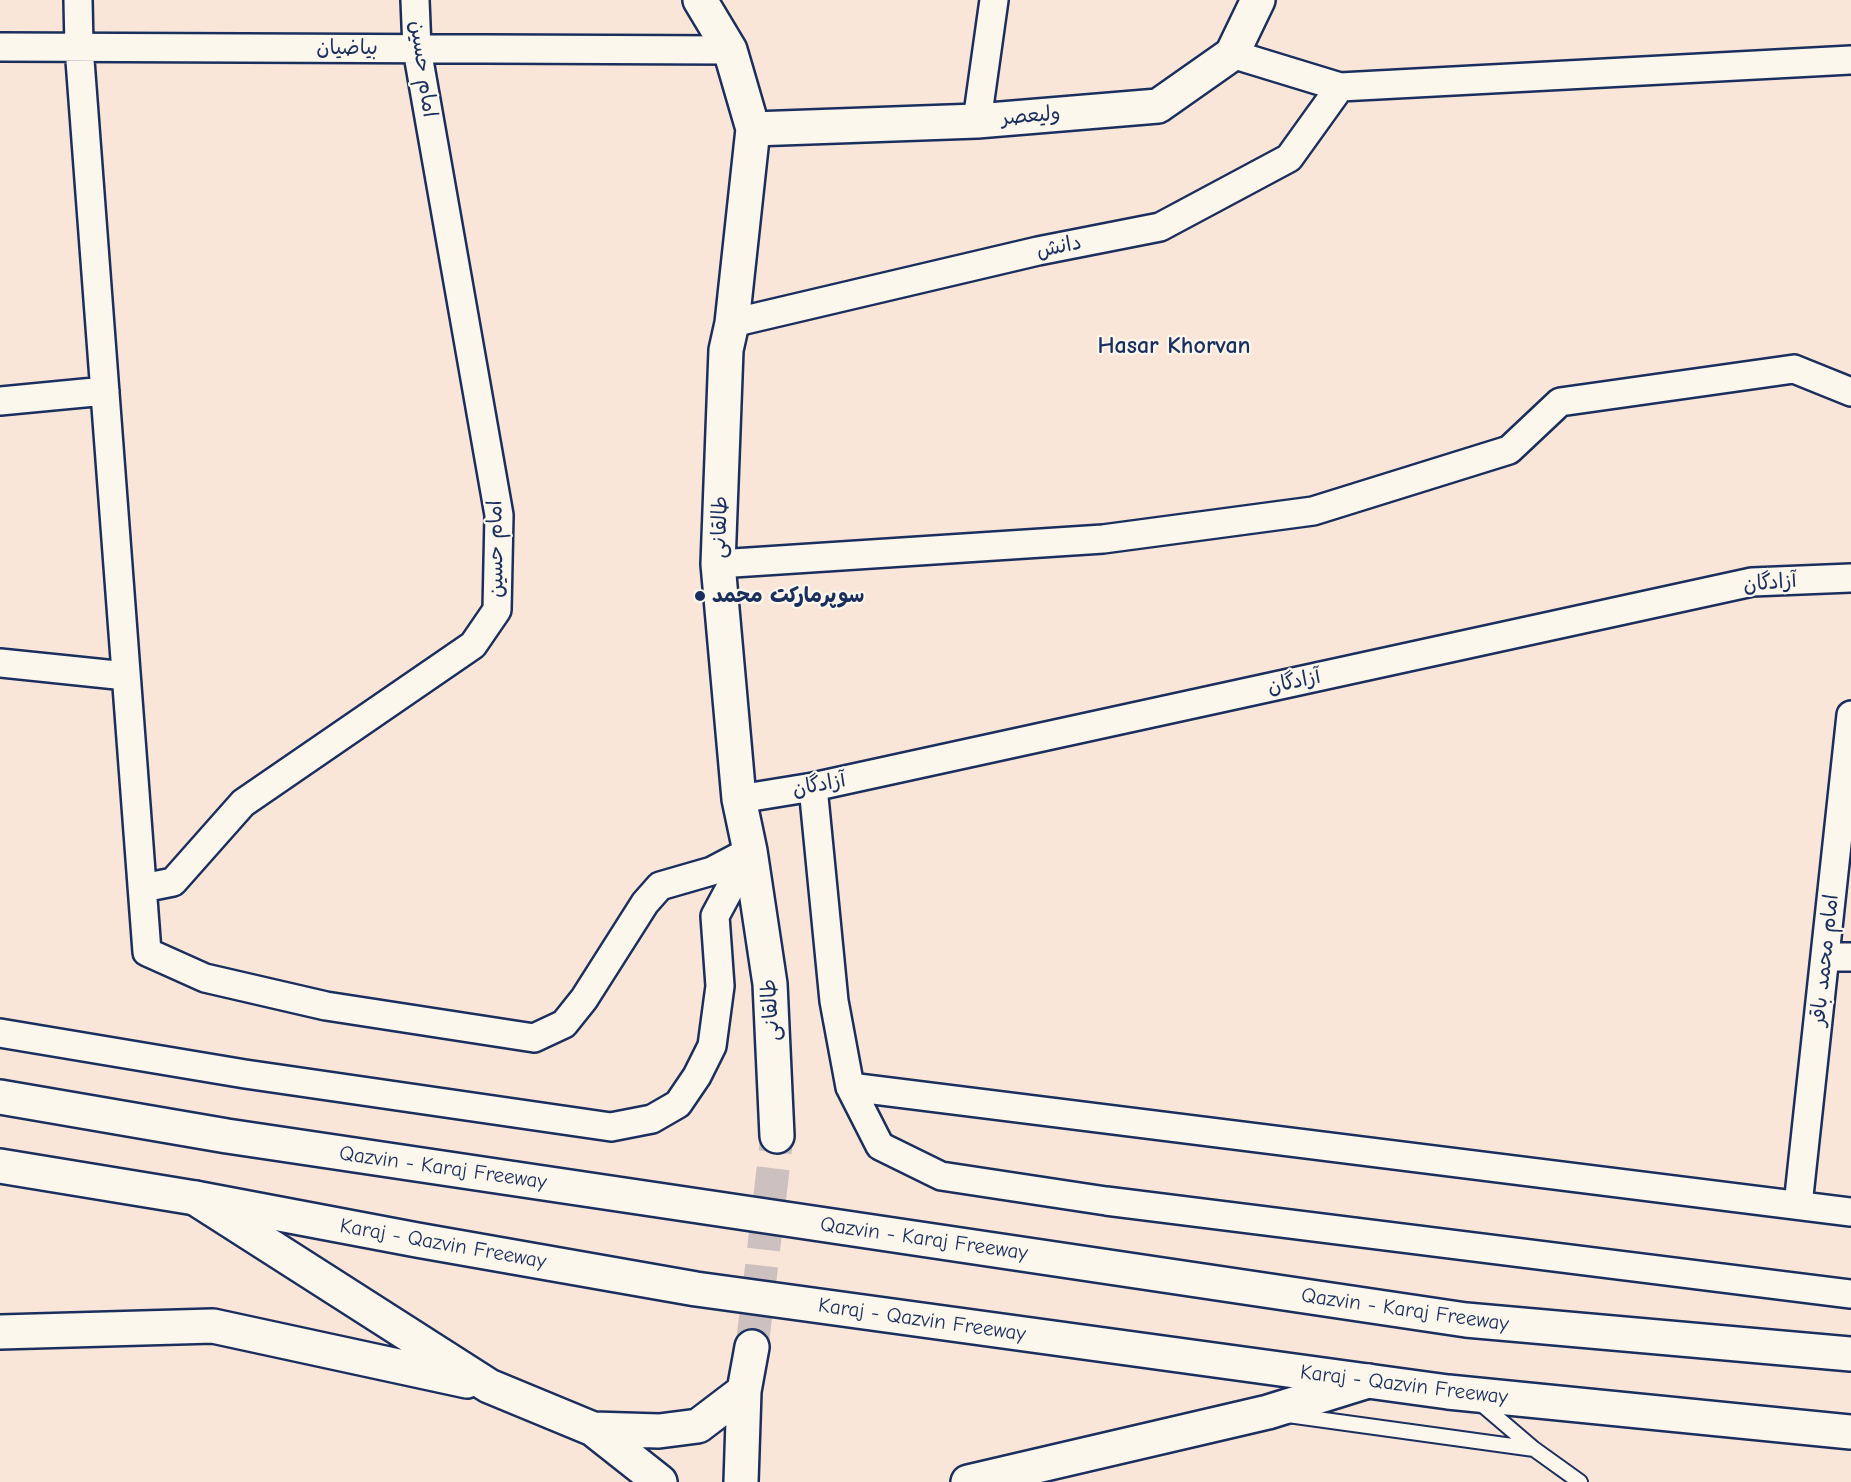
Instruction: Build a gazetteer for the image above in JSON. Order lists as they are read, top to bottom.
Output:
{
  "streets": {
    "main road": [
      "ولیعصر",
      "طالقانی",
      "Qazvin - Karaj Freeway",
      "Karaj - Qazvin Freeway"
    ],
    "street": [
      "بیاضیان",
      "امام حسین",
      "دانش",
      "آزادگان",
      "امام محمد باقر"
    ]
  },
  "crossings": [
    ["بیاضیان", "امام حسین"],
    ["بیاضیان", "طالقانی"],
    ["ولیعصر", "طالقانی"],
    ["دانش", "طالقانی"],
    ["طالقانی", "آزادگان"]
  ],
  "districts": ["Hasar Khorvan"],
  "places": ["سوپرمارکت محمد"]
}
